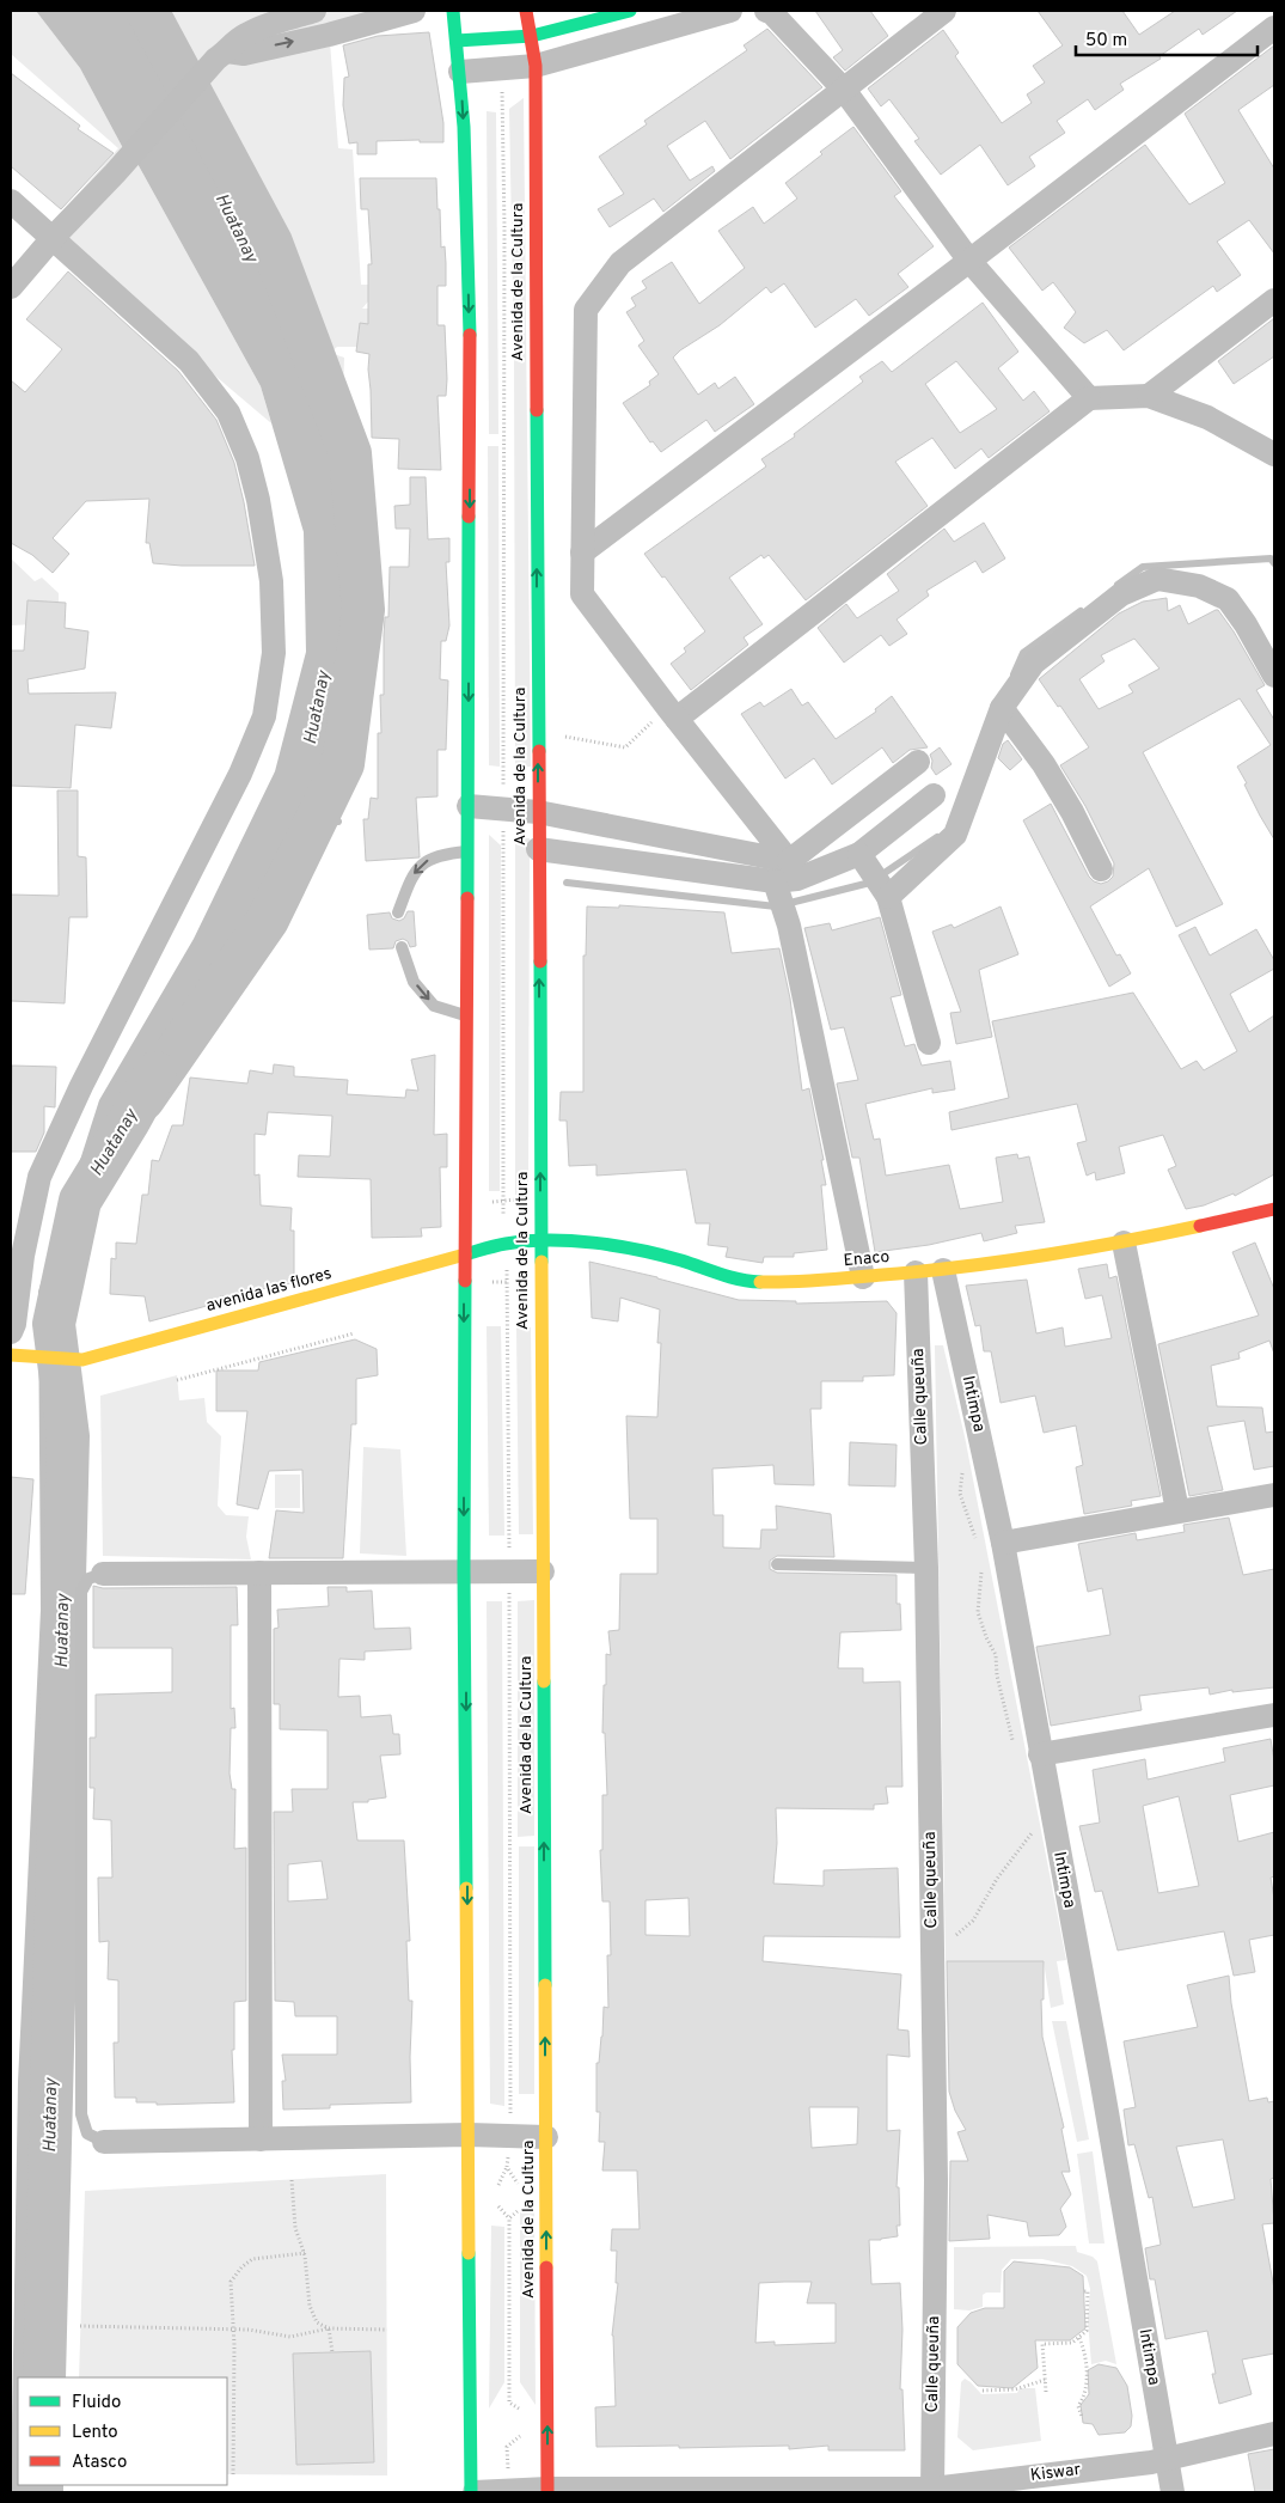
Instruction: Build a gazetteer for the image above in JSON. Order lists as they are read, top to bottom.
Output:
{
  "streets": {
    "main road": ["Avenida de la Cultura", "Enaco", "avenida las flores"],
    "street": ["Calle queuña", "Intimpa", "Kiswar"]
  },
  "crossings": [
    ["Avenida de la Cultura", "Enaco"],
    ["Avenida de la Cultura", "Kiswar"],
    ["Enaco", "avenida las flores"],
    ["Enaco", "Calle queuña"],
    ["Enaco", "Intimpa"],
    ["Calle queuña", "Kiswar"],
    ["Intimpa", "Kiswar"]
  ],
  "water": ["Huatanay"],
  "legend": ["Fluido", "Lento", "Atasco"],
  "scale_bar": "50 m"
}
